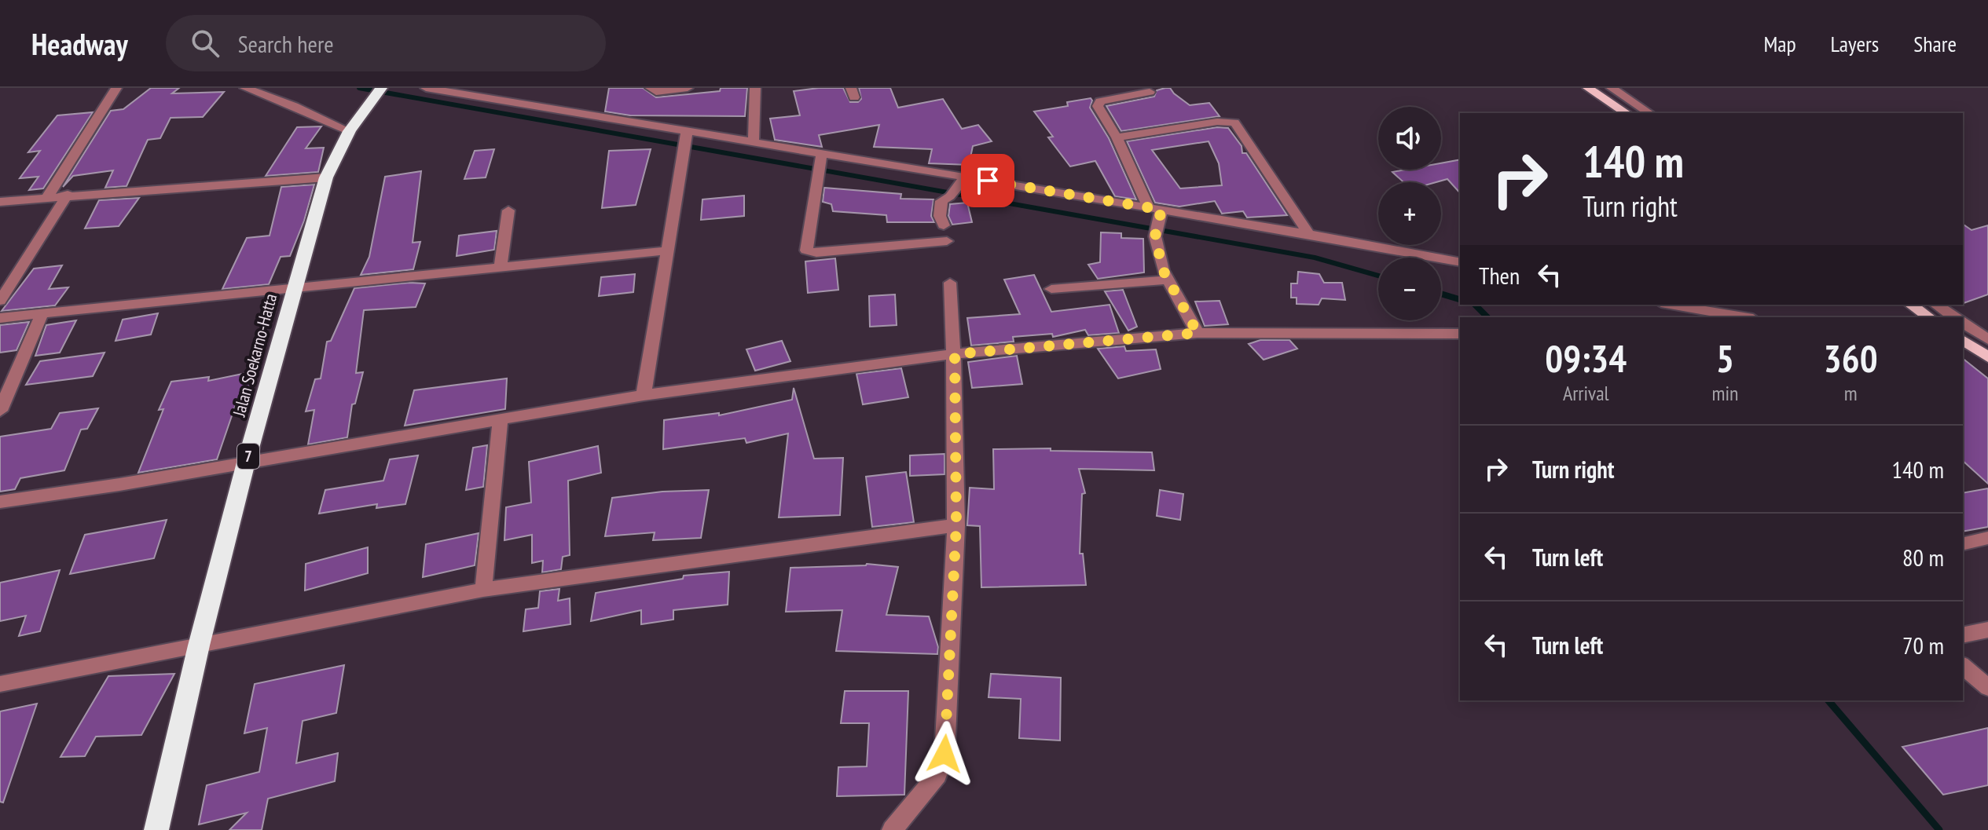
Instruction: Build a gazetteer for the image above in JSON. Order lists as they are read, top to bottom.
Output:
{
  "streets": {
    "highway": ["Jalan Soekarno-Hatta", "7"]
  },
  "page": {
    "header": "Headway",
    "search": "Search here",
    "nav": ["Map", "Layers", "Share"],
    "map_buttons": ["+", "−"],
    "turn": ["140 m", "Turn right"],
    "then": "Then",
    "eta": [
      "09:34",
      "Arrival",
      "5",
      "min",
      "360",
      "m"
    ],
    "list": [
      {
        "name": "Turn right",
        "value": "140 m"
      },
      {
        "name": "Turn left",
        "value": "80 m"
      },
      {
        "name": "Turn left",
        "value": "70 m"
      }
    ]
  }
}
